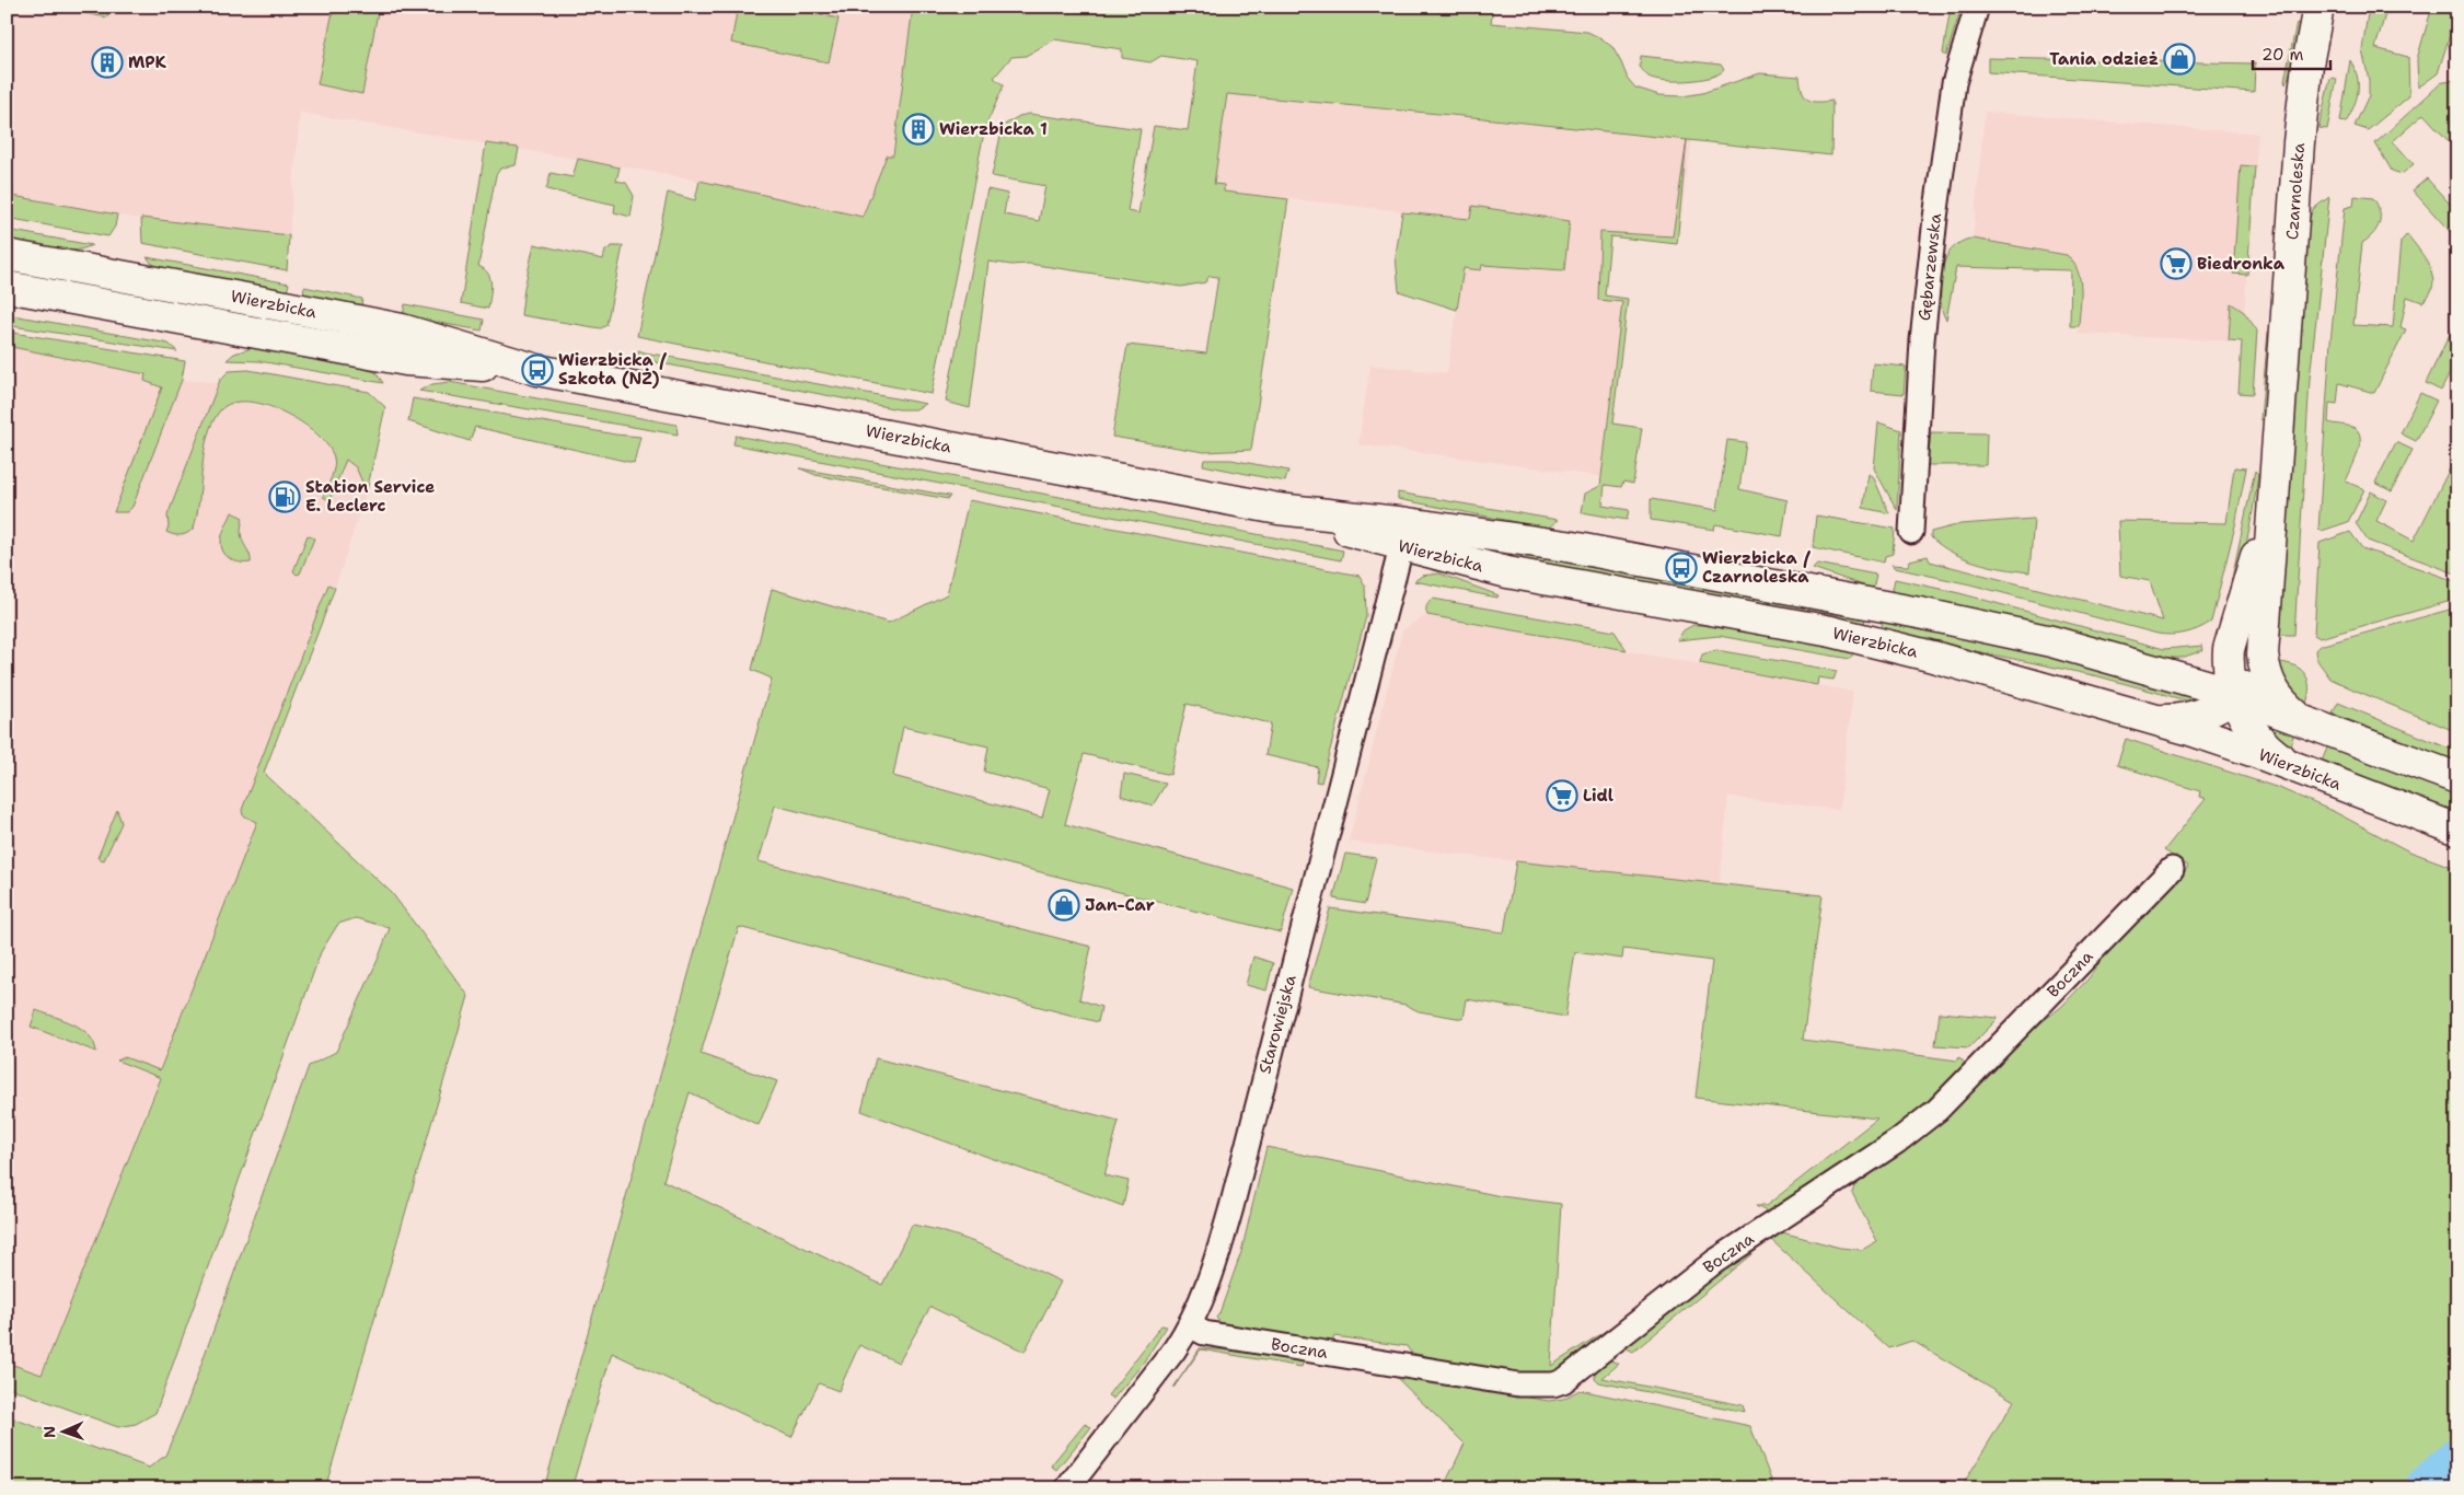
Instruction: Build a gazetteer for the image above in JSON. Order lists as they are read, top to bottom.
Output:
{
  "streets": {
    "street": [
      "Czarnoleska",
      "Gębarzewska",
      "Wierzbicka",
      "Boczna",
      "Starowiejska"
    ]
  },
  "crossings": [
    ["Czarnoleska", "Wierzbicka"],
    ["Wierzbicka", "Starowiejska"],
    ["Boczna", "Starowiejska"]
  ],
  "places": {
    "shop": ["Tania odzież", "Jan-Car"],
    "building": ["MPK", "Wierzbicka 1"],
    "supermarket": ["Biedronka", "Lidl"],
    "bus stop": ["Wierzbicka / Szkoła (NŻ)", "Wierzbicka / Czarnoleska"],
    "fuel station": ["Station Service E. Leclerc"]
  },
  "scale_bar": "20 m",
  "north": "left"
}
